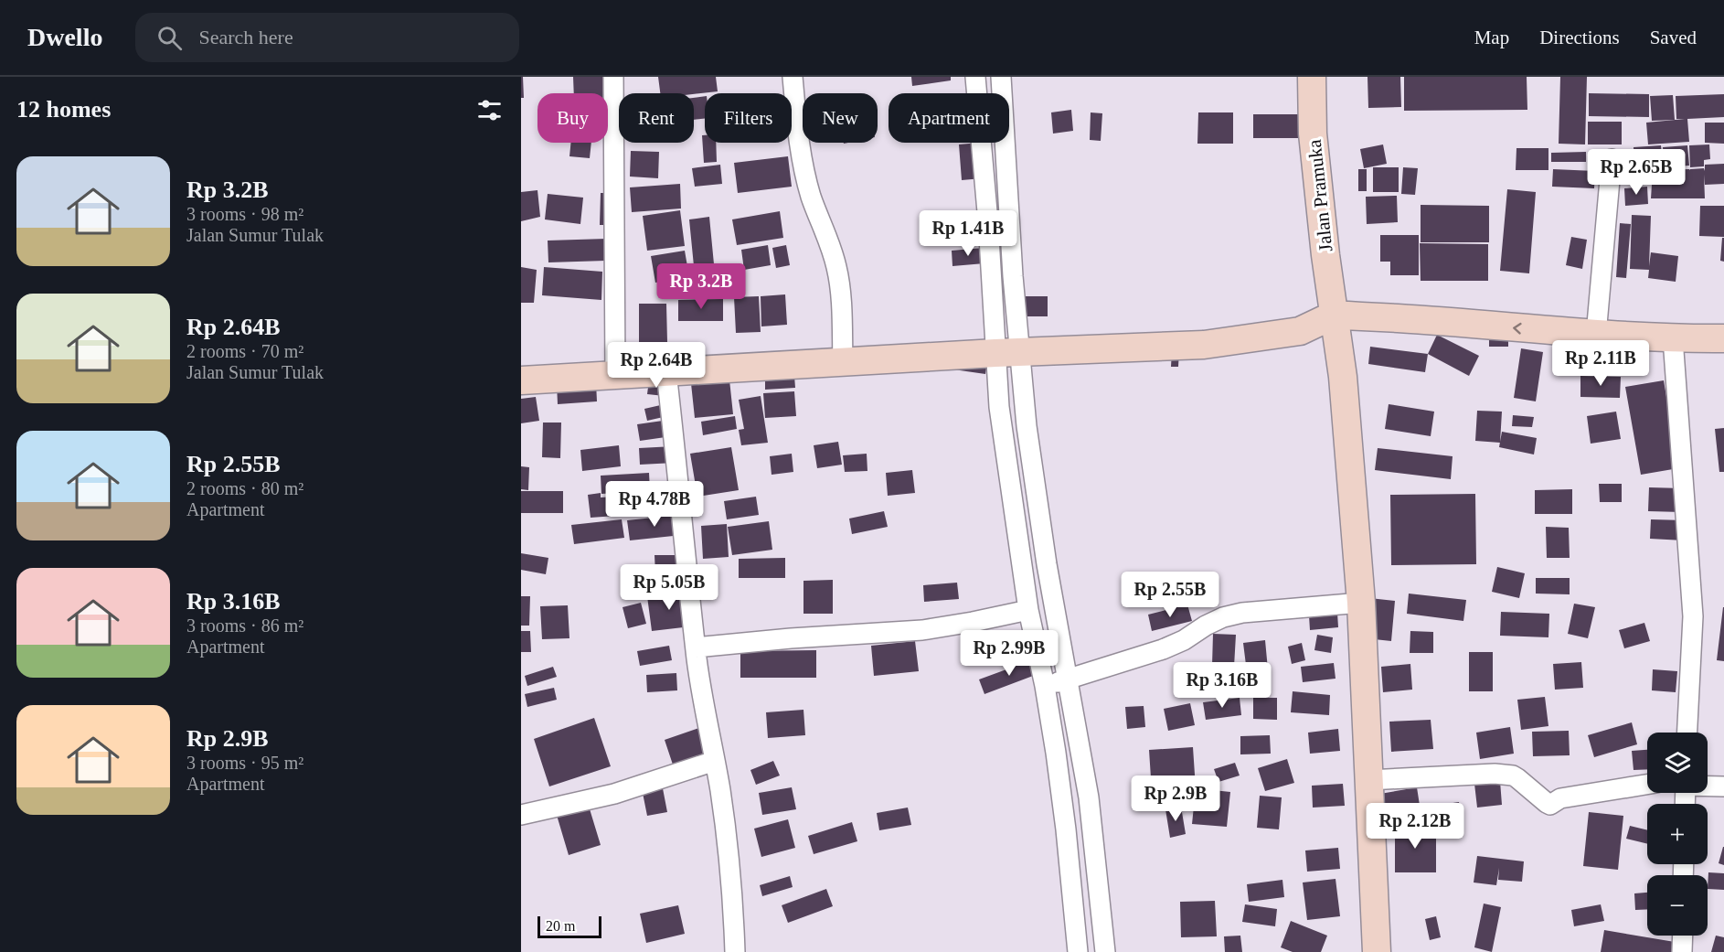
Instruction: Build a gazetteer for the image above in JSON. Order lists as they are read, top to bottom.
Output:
{
  "streets": {
    "street": ["Jalan Pramuka"]
  },
  "scale_bar": "20 m",
  "page": {
    "header": "Dwello",
    "search": "Search here",
    "nav": ["Map", "Directions", "Saved"],
    "heading": "12 homes",
    "chip": [
      "Buy",
      "Rent",
      "Filters",
      "New",
      "Apartment"
    ],
    "list": [
      {
        "name": "Rp 3.2B",
        "note": "3 rooms · 98 m² · Jalan Sumur Tulak"
      },
      {
        "name": "Rp 2.64B",
        "note": "2 rooms · 70 m² · Jalan Sumur Tulak"
      },
      {
        "name": "Rp 2.55B",
        "note": "2 rooms · 80 m² · Apartment"
      },
      {
        "name": "Rp 3.16B",
        "note": "3 rooms · 86 m² · Apartment"
      },
      {
        "name": "Rp 2.9B",
        "note": "3 rooms · 95 m² · Apartment"
      }
    ],
    "price": [
      "Rp 2.65B",
      "Rp 1.41B",
      "Rp 3.2B",
      "Rp 2.11B",
      "Rp 2.64B",
      "Rp 4.78B",
      "Rp 5.05B",
      "Rp 2.55B",
      "Rp 2.99B",
      "Rp 3.16B",
      "Rp 2.9B",
      "Rp 2.12B"
    ],
    "map_buttons": ["+", "−"],
    "scale": "20 m"
  }
}
